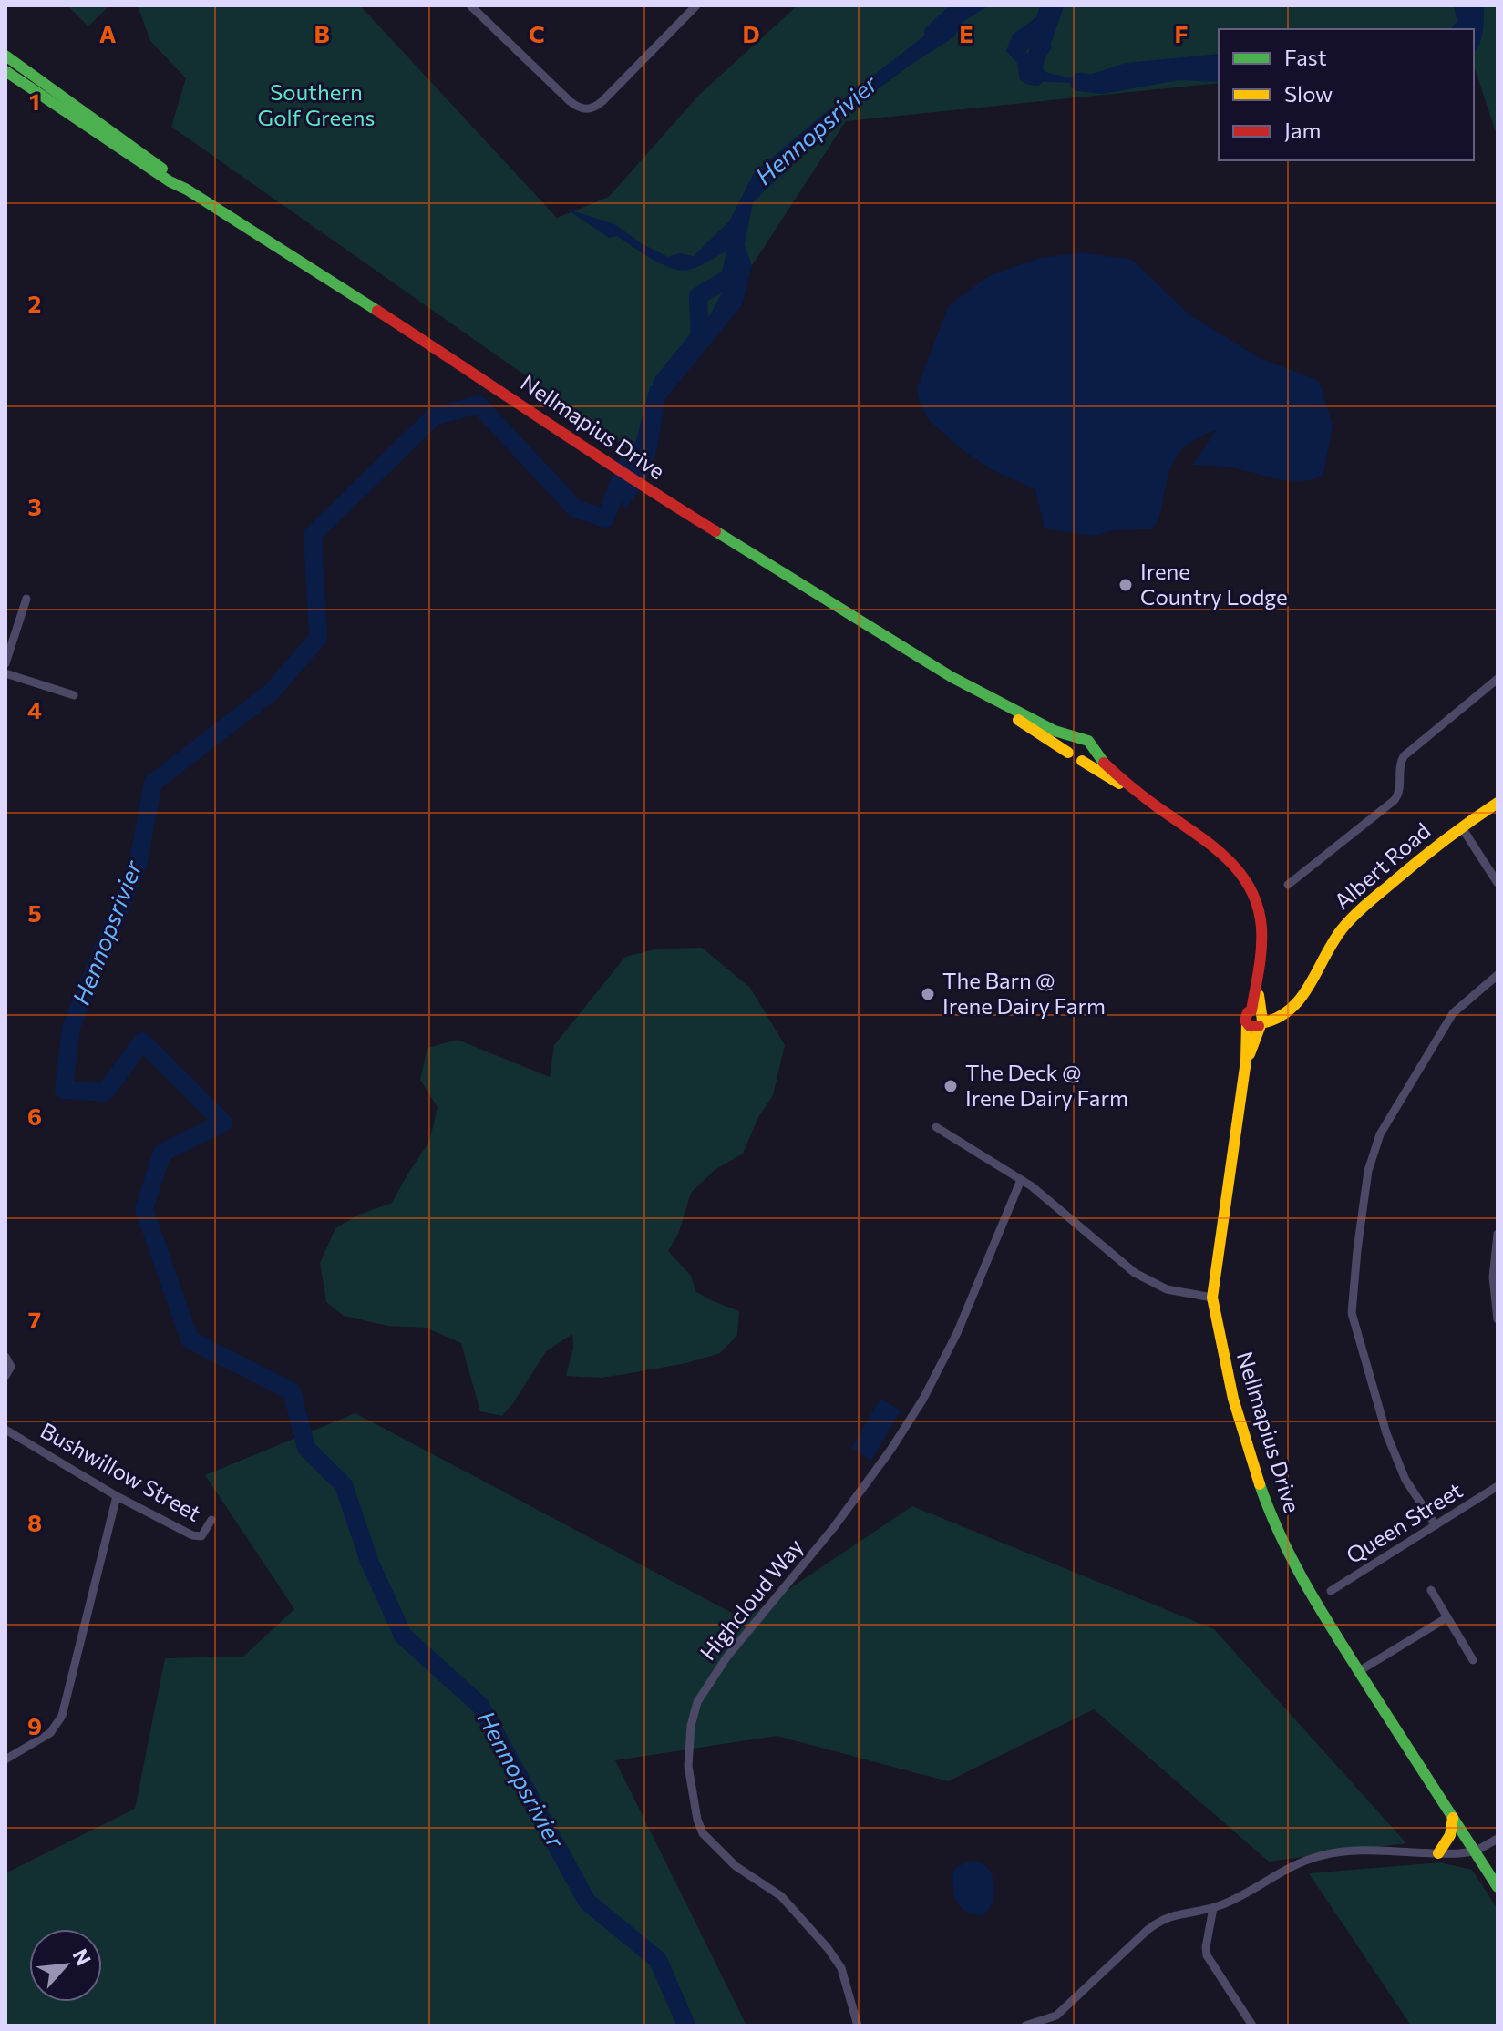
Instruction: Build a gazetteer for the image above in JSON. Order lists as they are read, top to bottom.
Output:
{
  "streets": {
    "main road": ["Nellmapius Drive", "Albert Road"],
    "street": ["Bushwillow Street", "Queen Street", "Highcloud Way"]
  },
  "crossings": [
    ["Nellmapius Drive", "Albert Road"]
  ],
  "water": ["Hennopsrivier"],
  "parks": ["Southern Golf Greens"],
  "places": ["Irene Country Lodge", "The Barn @ Irene Dairy Farm", "The Deck @ Irene Dairy Farm"],
  "legend": ["Fast", "Slow", "Jam"],
  "north": "top right",
  "grid": {
    "columns": [
      "A",
      "B",
      "C",
      "D",
      "E",
      "F"
    ],
    "rows": [
      "1",
      "2",
      "3",
      "4",
      "5",
      "6",
      "7",
      "8",
      "9"
    ]
  }
}
